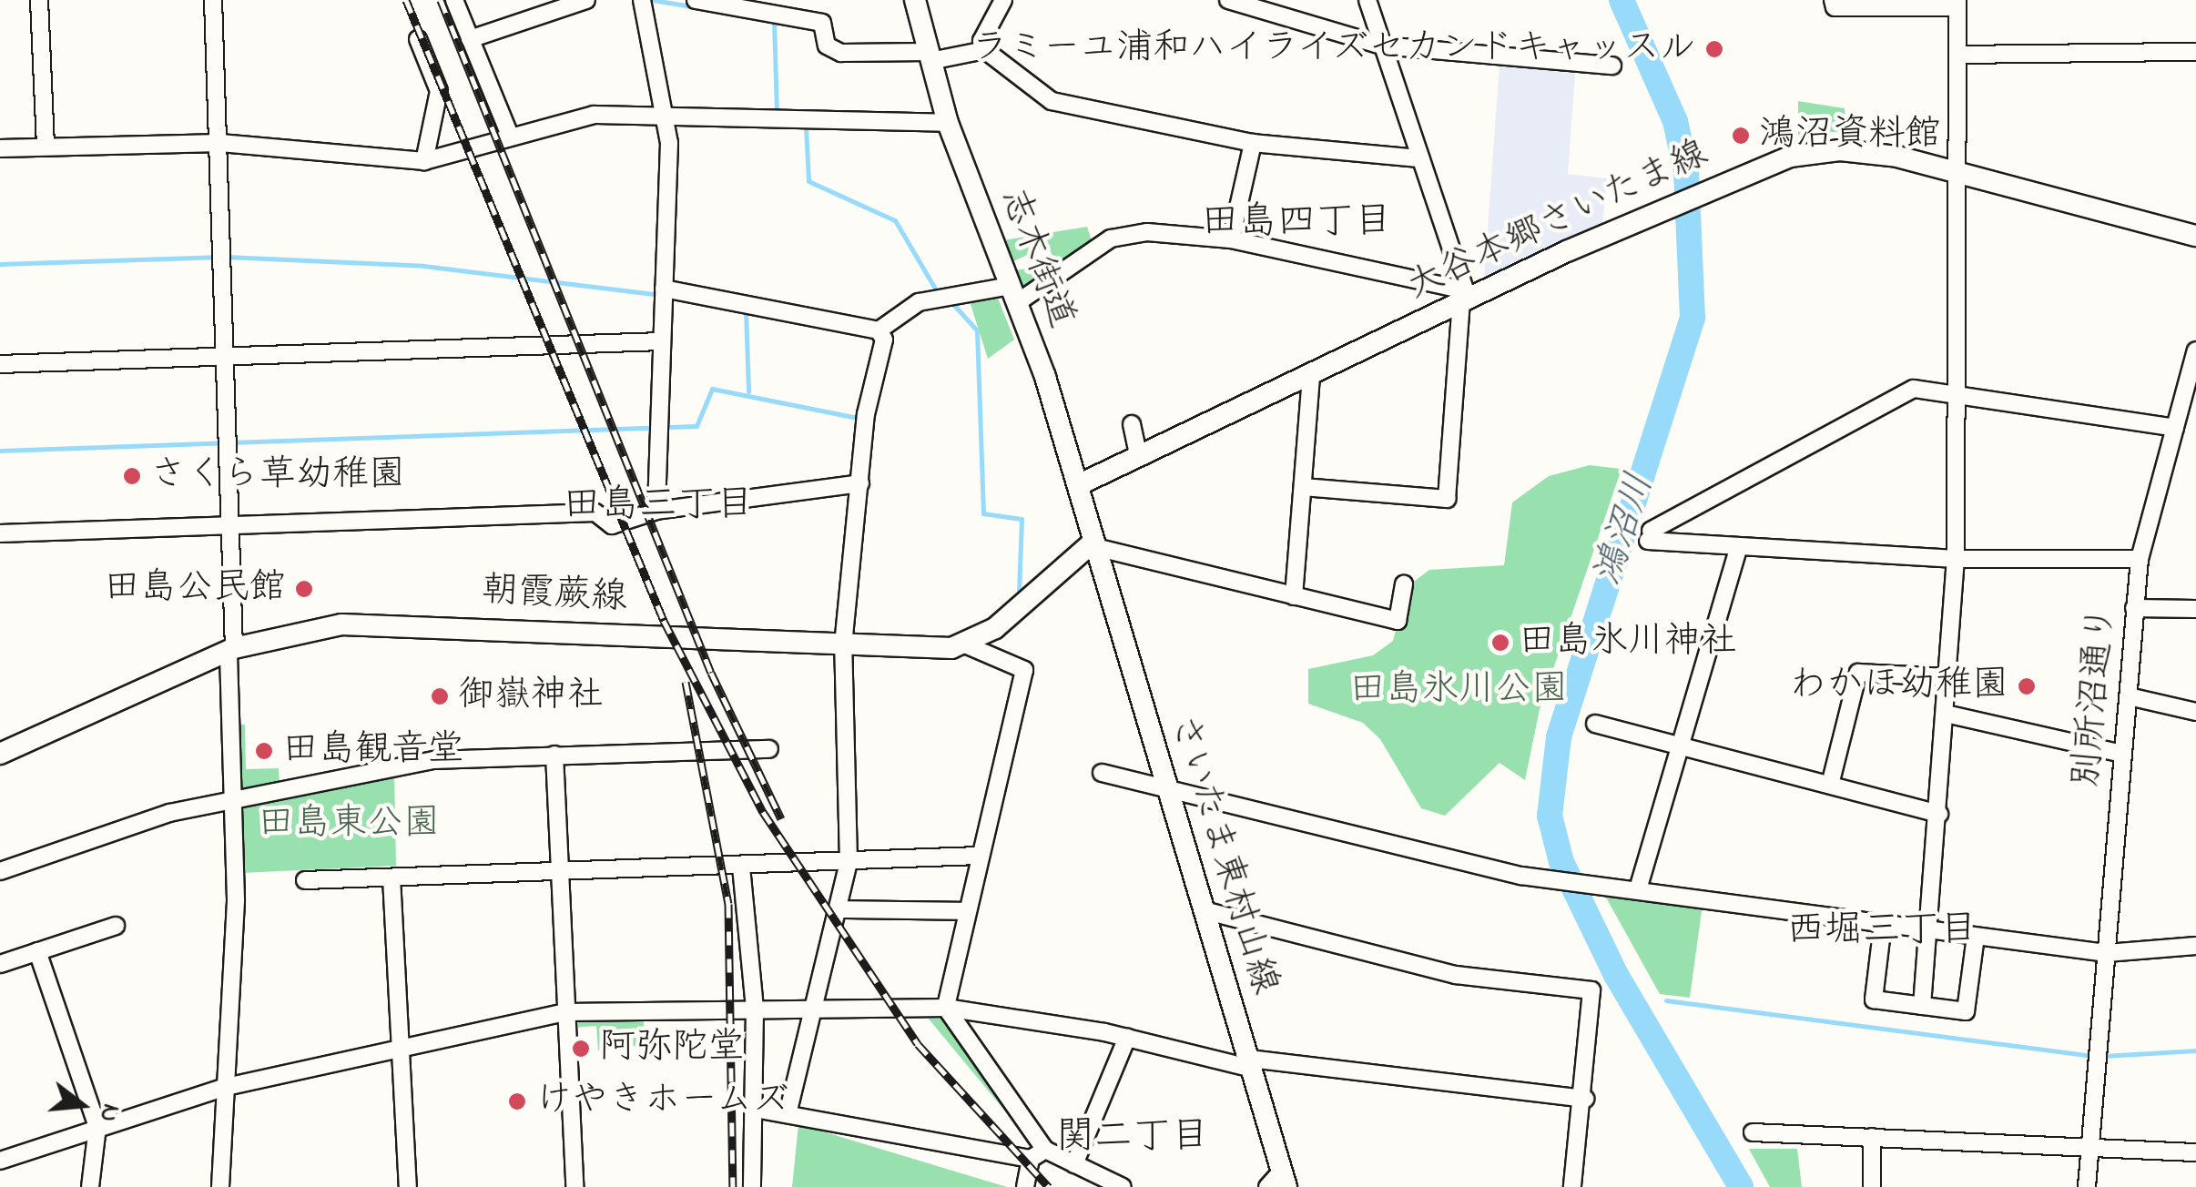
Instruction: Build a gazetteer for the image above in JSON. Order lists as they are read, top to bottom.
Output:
{
  "streets": {
    "main road": [
      "大谷本郷さいたま線",
      "志木街道",
      "朝霞蕨線",
      "さいたま東村山線"
    ],
    "street": ["別所沼通り"]
  },
  "crossings": [
    ["大谷本郷さいたま線", "志木街道"],
    ["志木街道", "さいたま東村山線"]
  ],
  "districts": [
    "田島四丁目",
    "田島三丁目",
    "西堀三丁目",
    "関二丁目"
  ],
  "water": ["鴻沼川"],
  "parks": ["田島氷川公園", "田島東公園"],
  "places": [
    "ラミーユ浦和ハイライズセカンドキャッスル",
    "鴻沼資料館",
    "さくら草幼稚園",
    "田島公民館",
    "田島氷川神社",
    "わかほ幼稚園",
    "御嶽神社",
    "田島観音堂",
    "阿弥陀堂",
    "けやきホームズ"
  ],
  "north": "right"
}
